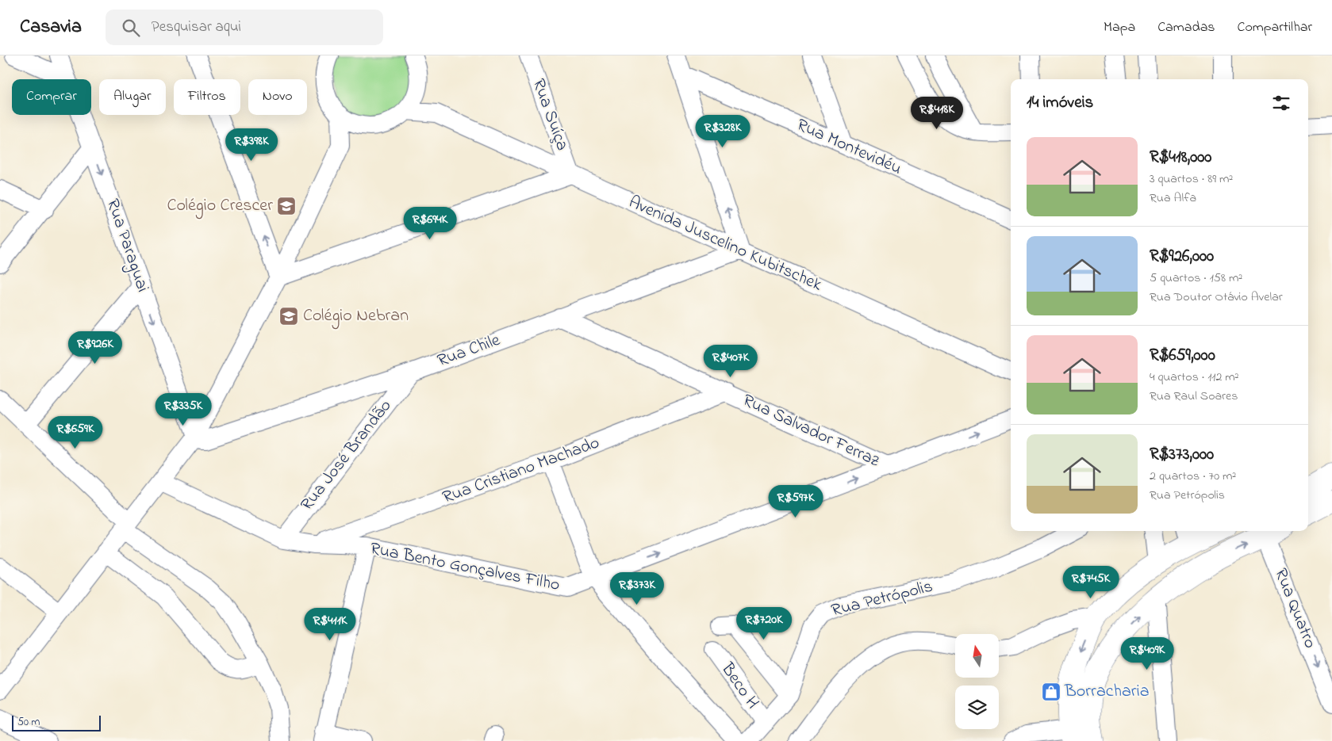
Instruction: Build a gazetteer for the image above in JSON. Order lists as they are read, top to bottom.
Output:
{
  "streets": {
    "street": [
      "Rua Suíça",
      "Rua Montevidéu",
      "Avenida Juscelino Kubitschek",
      "Rua Paraguai",
      "Rua Chile",
      "Rua Salvador Ferraz",
      "Rua José Brandão",
      "Rua Cristiano Machado",
      "Rua Bento Gonçalves Filho",
      "Rua Petrópolis",
      "Rua Quatro",
      "Beco H"
    ]
  },
  "crossings": [
    ["Rua Suíça", "Avenida Juscelino Kubitschek"],
    ["Avenida Juscelino Kubitschek", "Rua Chile"],
    ["Rua Paraguai", "Rua Chile"],
    ["Rua Chile", "Rua Salvador Ferraz"],
    ["Rua Chile", "Rua José Brandão"],
    ["Rua Salvador Ferraz", "Rua Cristiano Machado"],
    ["Rua Salvador Ferraz", "Rua Bento Gonçalves Filho"],
    ["Rua José Brandão", "Rua Bento Gonçalves Filho"],
    ["Rua Cristiano Machado", "Rua Bento Gonçalves Filho"],
    ["Rua Petrópolis", "Beco H"]
  ],
  "one_way": ["Rua Bento Gonçalves Filho"],
  "places": {
    "school or university": ["Colégio Crescer", "Colégio Nebran"],
    "shop": ["Borracharia"]
  },
  "scale_bar": "50 m",
  "north": "top",
  "page": {
    "header": "Casavia",
    "search": "Pesquisar aqui",
    "nav": ["Mapa", "Camadas", "Compartilhar"],
    "chip": [
      "Comprar",
      "Alugar",
      "Filtros",
      "Novo"
    ],
    "heading": "14 imóveis",
    "price": [
      "R$418K",
      "R$328K",
      "R$398K",
      "R$694K",
      "R$926K",
      "R$407K",
      "R$335K",
      "R$659K",
      "R$597K",
      "R$745K",
      "R$373K",
      "R$720K",
      "R$411K",
      "R$409K"
    ],
    "list": [
      {
        "name": "R$418,000",
        "note": "3 quartos · 89 m² · Rua Alfa"
      },
      {
        "name": "R$926,000",
        "note": "5 quartos · 158 m² · Rua Doutor Otávio Avelar"
      },
      {
        "name": "R$659,000",
        "note": "4 quartos · 112 m² · Rua Raul Soares"
      },
      {
        "name": "R$373,000",
        "note": "2 quartos · 70 m² · Rua Petrópolis"
      }
    ],
    "scale": "50 m"
  }
}
